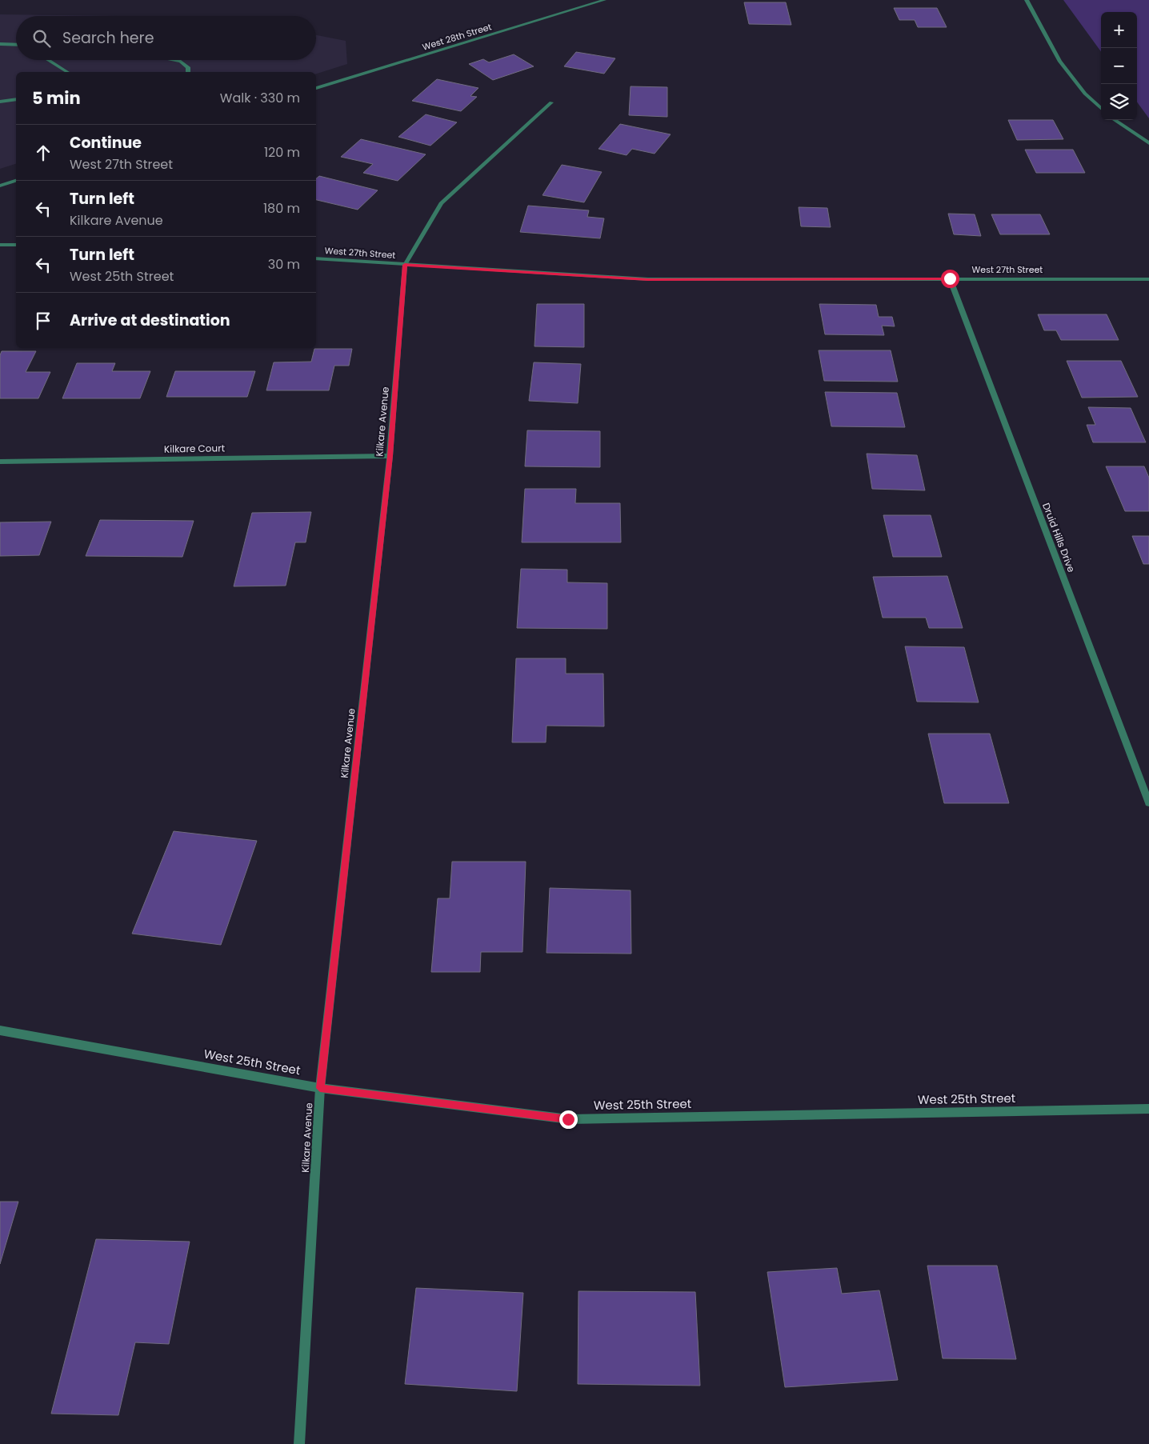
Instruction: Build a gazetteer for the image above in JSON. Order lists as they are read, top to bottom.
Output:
{
  "streets": {
    "street": [
      "West 28th Street",
      "West 27th Street",
      "Kilkare Avenue",
      "Kilkare Court",
      "Druid Hills Drive",
      "West 25th Street"
    ]
  },
  "crossings": [
    ["West 27th Street", "Kilkare Avenue"],
    ["West 27th Street", "Druid Hills Drive"],
    ["Kilkare Avenue", "Kilkare Court"],
    ["Kilkare Avenue", "West 25th Street"]
  ],
  "page": {
    "map_buttons": ["+", "−"],
    "search": "Search here",
    "heading": ["5 min", "Walk · 330 m"],
    "list": [
      ["Continue", "West 27th Street", "120 m"],
      ["Turn left", "Kilkare Avenue", "180 m"],
      ["Turn left", "West 25th Street", "30 m"],
      "Arrive at destination"
    ]
  }
}
